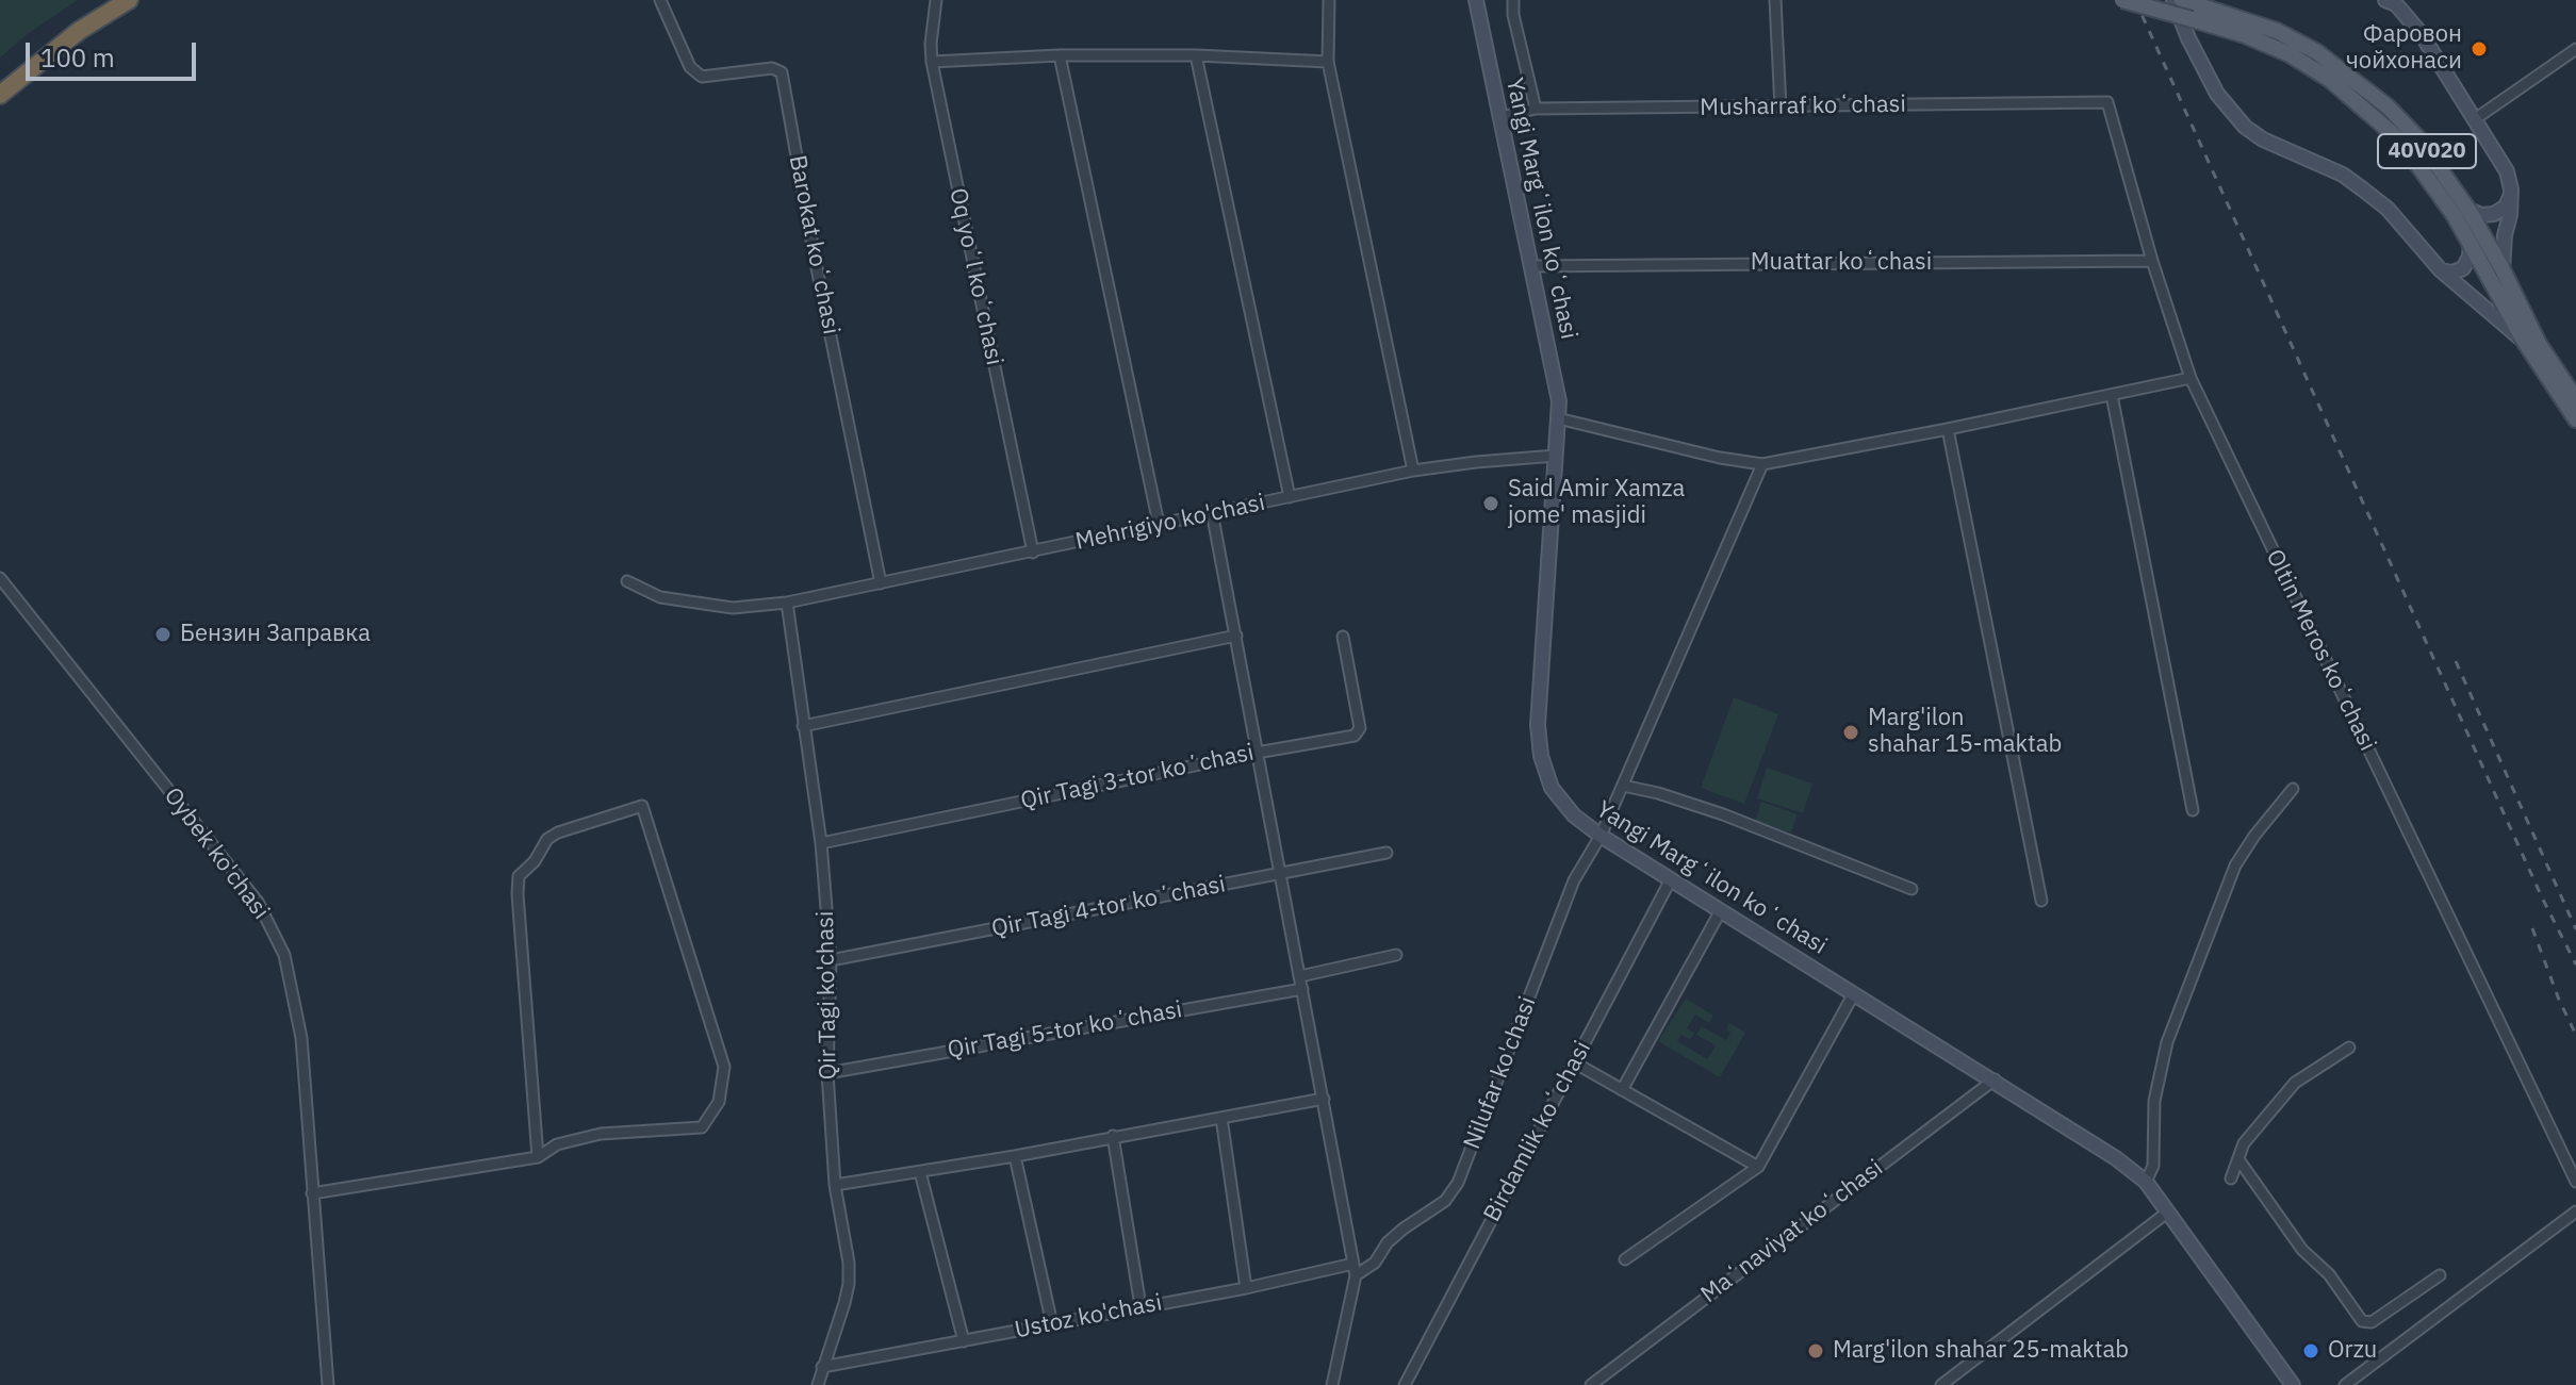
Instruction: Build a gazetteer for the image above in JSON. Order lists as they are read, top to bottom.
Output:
{
  "streets": {
    "main road": ["40V020", "Yangi Margʻilon koʻchasi"],
    "street": [
      "Musharraf koʻchasi",
      "Barokat koʻchasi",
      "Muattar koʻchasi",
      "Oq yoʻl koʻchasi",
      "Mehrigiyo ko'chasi",
      "Oltin Meros koʻchasi",
      "Qir Tagi 3-tor koʼchasi",
      "Oybek ko'chasi",
      "Qir Tagi 4-tor koʼchasi",
      "Qir Tagi ko'chasi",
      "Qir Tagi 5-tor koʼchasi",
      "Nilufar ko'chasi",
      "Birdamlik koʻchasi",
      "Maʻnaviyat koʻchasi",
      "Ustoz ko'chasi"
    ]
  },
  "crossings": [
    ["Musharraf koʻchasi", "Yangi Margʻilon koʻchasi"],
    ["Musharraf koʻchasi", "Oltin Meros koʻchasi"],
    ["Yangi Margʻilon koʻchasi", "Muattar koʻchasi"],
    ["Yangi Margʻilon koʻchasi", "Mehrigiyo ko'chasi"],
    ["Yangi Margʻilon koʻchasi", "Nilufar ko'chasi"],
    ["Yangi Margʻilon koʻchasi", "Birdamlik koʻchasi"],
    ["Yangi Margʻilon koʻchasi", "Maʻnaviyat koʻchasi"],
    ["Barokat koʻchasi", "Mehrigiyo ko'chasi"],
    ["Muattar koʻchasi", "Oltin Meros koʻchasi"],
    ["Oq yoʻl koʻchasi", "Mehrigiyo ko'chasi"],
    ["Mehrigiyo ko'chasi", "Qir Tagi ko'chasi"],
    ["Qir Tagi 3-tor koʼchasi", "Qir Tagi ko'chasi"],
    ["Qir Tagi 4-tor koʼchasi", "Qir Tagi ko'chasi"],
    ["Qir Tagi ko'chasi", "Qir Tagi 5-tor koʼchasi"],
    ["Qir Tagi ko'chasi", "Ustoz ko'chasi"],
    ["Nilufar ko'chasi", "Ustoz ko'chasi"]
  ],
  "places": [
    "Фаровон чойхонаси",
    "Said Amir Xamza jome' masjidi",
    "Бензин Заправка",
    "Marg'ilon shahar 15-maktab",
    "Marg'ilon shahar 25-maktab",
    "Orzu"
  ],
  "scale_bar": "100 m"
}
